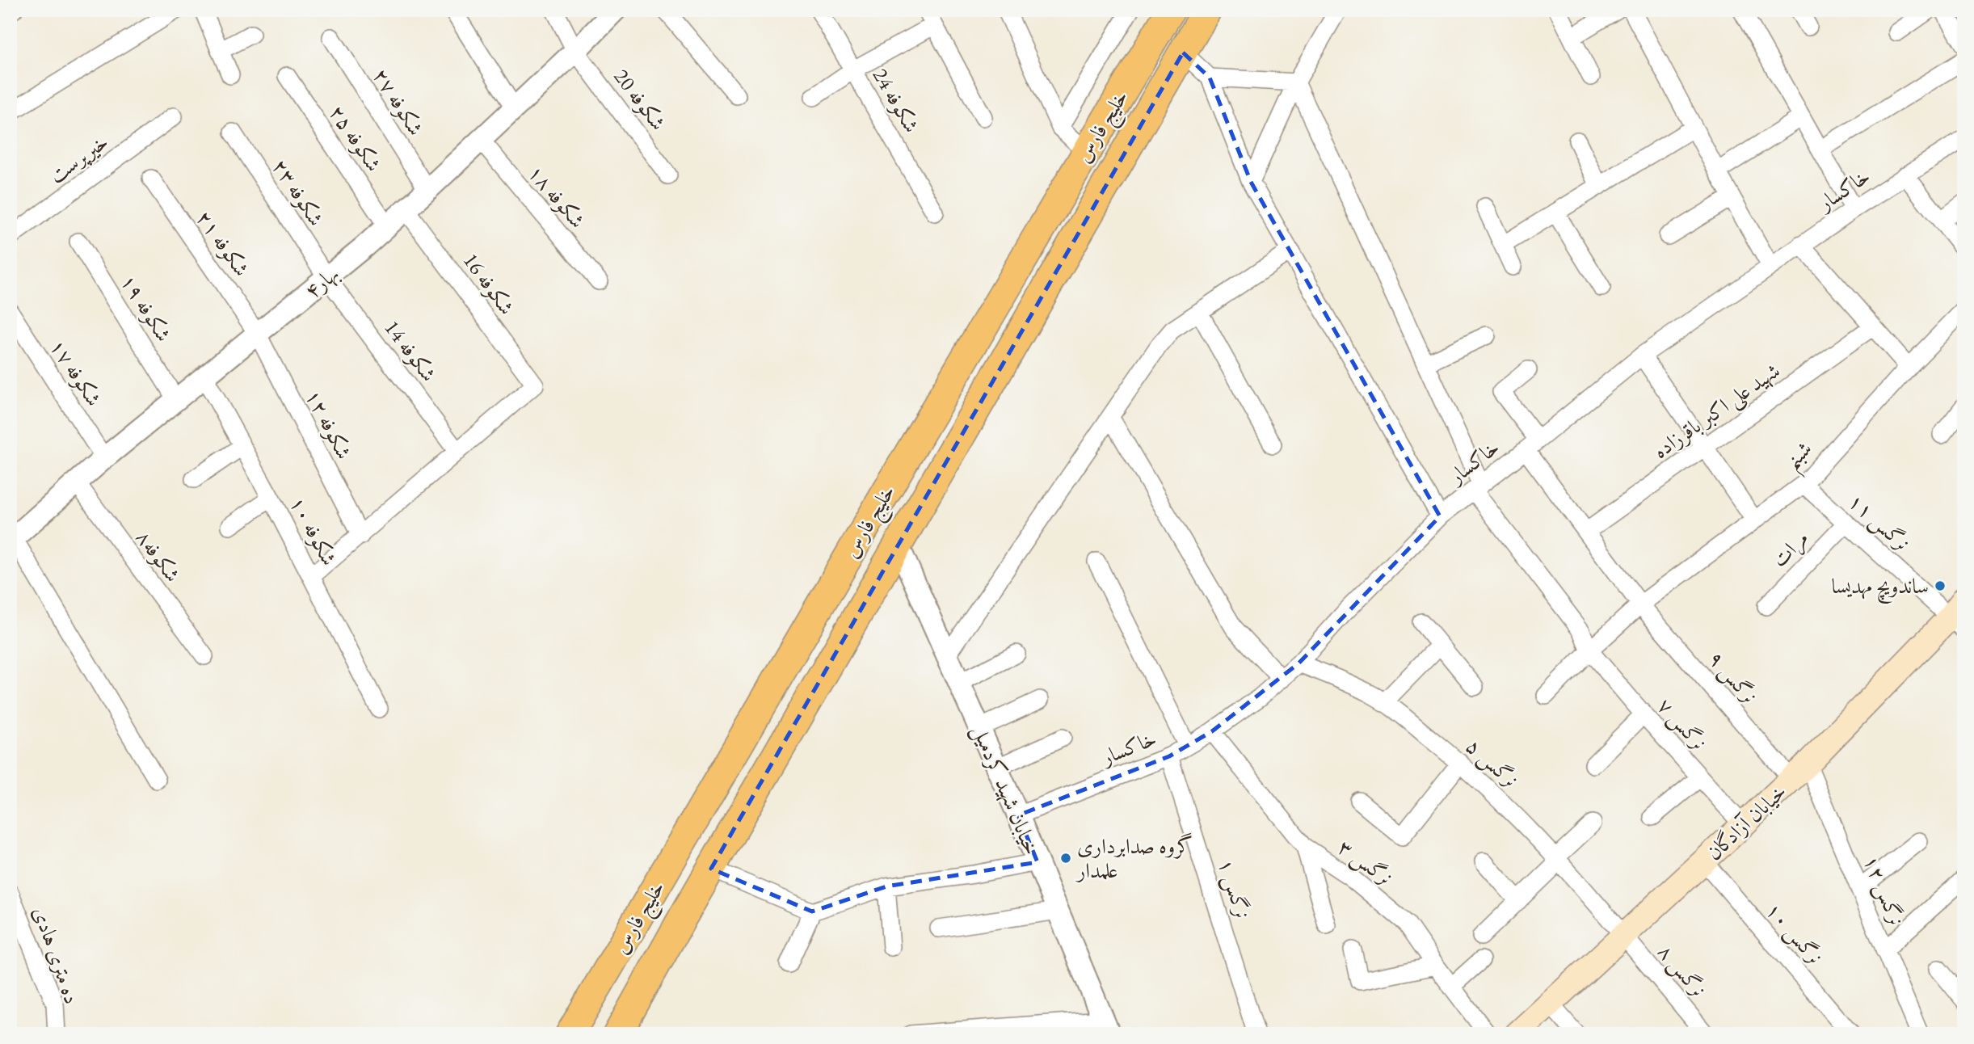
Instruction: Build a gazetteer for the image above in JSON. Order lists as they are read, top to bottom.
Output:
{
  "streets": {
    "highway": ["خلیج فارس"],
    "main road": ["خیابان آزادگان"],
    "street": [
      "شکوفه 20",
      "شکوفه 24",
      "شکوفه ۲۷",
      "شکوفه ۲۵",
      "خیرپرست",
      "خاکسار",
      "شکوفه ۲۳",
      "شکوفه ۱۸",
      "شکوفه ۲۱",
      "بهار۴",
      "شکوفه 16",
      "شکوفه ۱۹",
      "شکوفه 14",
      "شکوفه ۱۷",
      "شهید علی اکبر باقرزاده",
      "شکوفه ۱۲",
      "شبنم",
      "نرگس ۱۱",
      "شکوفه ۱۰",
      "مرات",
      "شکوفه۸",
      "نرگس ۹",
      "نرگس ۷",
      "نرگس ۵",
      "خیابان شهید کردمیل",
      "نرگس ۳",
      "نرگس ۱",
      "نرگس ۱۲",
      "نرگس ۱۰",
      "ده متری هادی",
      "نرگس ۸"
    ]
  },
  "crossings": [
    ["شکوفه 20", "بهار۴"],
    ["شکوفه ۲۷", "بهار۴"],
    ["خلیج فارس", "خیابان شهید کردمیل"],
    ["شکوفه ۲۵", "بهار۴"],
    ["خاکسار", "نرگس ۹"],
    ["خاکسار", "نرگس ۷"],
    ["خاکسار", "نرگس ۵"],
    ["خاکسار", "خیابان شهید کردمیل"],
    ["خاکسار", "نرگس ۳"],
    ["خاکسار", "نرگس ۱"],
    ["شکوفه ۲۳", "بهار۴"],
    ["شکوفه ۲۳", "شکوفه 14"],
    ["شکوفه ۱۸", "بهار۴"],
    ["شکوفه ۲۱", "بهار۴"],
    ["شکوفه ۲۱", "شکوفه ۱۲"],
    ["بهار۴", "شکوفه 16"],
    ["بهار۴", "شکوفه ۱۹"],
    ["بهار۴", "شکوفه 14"],
    ["بهار۴", "شکوفه ۱۷"],
    ["بهار۴", "شکوفه ۱۲"],
    ["بهار۴", "شکوفه ۱۰"],
    ["بهار۴", "شکوفه۸"],
    ["شکوفه 16", "شکوفه 14"],
    ["شهید علی اکبر باقرزاده", "نرگس ۹"],
    ["شبنم", "نرگس ۱۱"],
    ["شبنم", "نرگس ۹"],
    ["شبنم", "نرگس ۷"],
    ["نرگس ۱۱", "مرات"],
    ["نرگس ۱۱", "خیابان آزادگان"],
    ["نرگس ۹", "خیابان آزادگان"],
    ["نرگس ۹", "نرگس ۱۲"],
    ["نرگس ۷", "خیابان آزادگان"],
    ["نرگس ۵", "خیابان آزادگان"],
    ["نرگس ۵", "نرگس ۸"],
    ["خیابان آزادگان", "نرگس ۱۲"],
    ["خیابان آزادگان", "نرگس ۱۰"],
    ["خیابان آزادگان", "نرگس ۸"]
  ],
  "places": ["ساندویچ مهدیسا", "گروه صدابرداری علمدار"]
}
